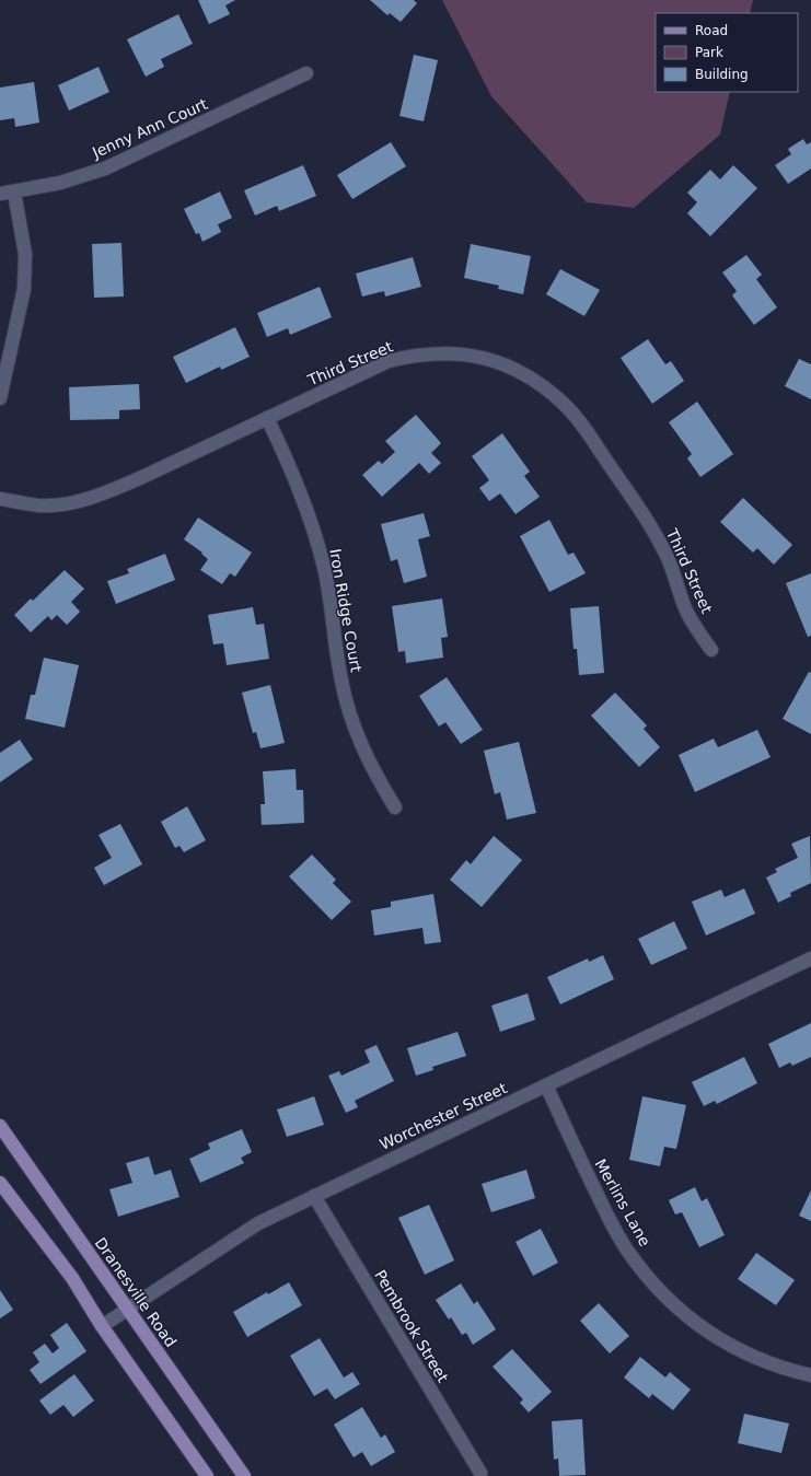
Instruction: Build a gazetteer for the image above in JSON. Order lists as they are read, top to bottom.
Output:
{
  "streets": {
    "main road": ["Dranesville Road"],
    "street": [
      "Jenny Ann Court",
      "Third Street",
      "Iron Ridge Court",
      "Worchester Street",
      "Merlins Lane",
      "Pembrook Street"
    ]
  },
  "crossings": [
    ["Third Street", "Iron Ridge Court"],
    ["Worchester Street", "Merlins Lane"],
    ["Worchester Street", "Dranesville Road"],
    ["Worchester Street", "Pembrook Street"]
  ],
  "legend": ["Road", "Park", "Building"]
}
